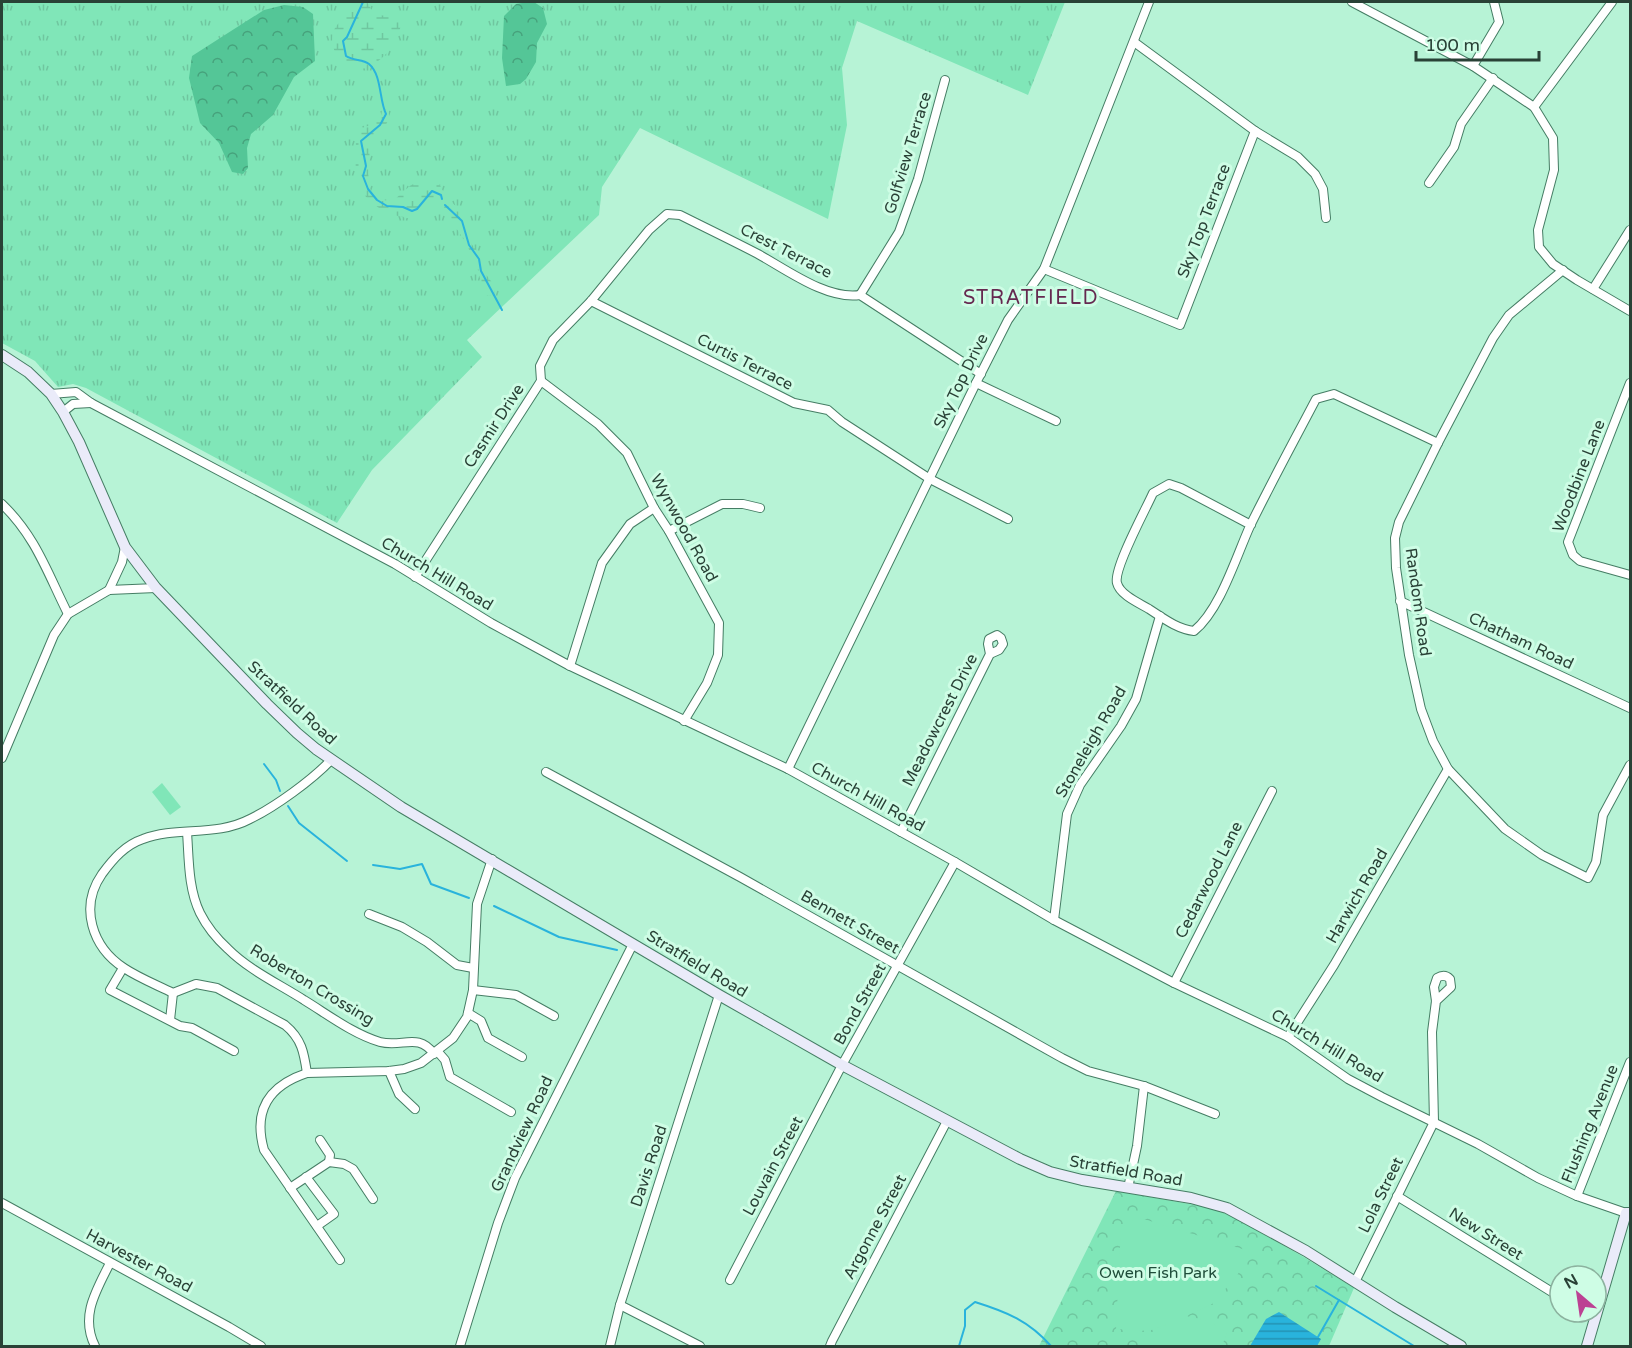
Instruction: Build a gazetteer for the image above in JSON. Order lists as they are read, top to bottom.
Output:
{
  "streets": {
    "main road": ["Stratfield Road"],
    "street": [
      "Golfview Terrace",
      "Sky Top Terrace",
      "Crest Terrace",
      "Curtis Terrace",
      "Sky Top Drive",
      "Casmir Drive",
      "Woodbine Lane",
      "Wynwood Road",
      "Church Hill Road",
      "Random Road",
      "Chatham Road",
      "Meadowcrest Drive",
      "Stoneleigh Road",
      "Cedarwood Lane",
      "Harwich Road",
      "Bennett Street",
      "Roberton Crossing",
      "Bond Street",
      "Flushing Avenue",
      "Grandview Road",
      "Davis Road",
      "Louvain Street",
      "Lola Street",
      "Argonne Street",
      "New Street",
      "Harvester Road"
    ]
  },
  "crossings": [
    ["Golfview Terrace", "Crest Terrace"],
    ["Sky Top Terrace", "Sky Top Drive"],
    ["Crest Terrace", "Sky Top Drive"],
    ["Crest Terrace", "Casmir Drive"],
    ["Curtis Terrace", "Sky Top Drive"],
    ["Curtis Terrace", "Casmir Drive"],
    ["Sky Top Drive", "Church Hill Road"],
    ["Casmir Drive", "Wynwood Road"],
    ["Casmir Drive", "Church Hill Road"],
    ["Wynwood Road", "Church Hill Road"],
    ["Church Hill Road", "Stratfield Road"],
    ["Church Hill Road", "Meadowcrest Drive"],
    ["Church Hill Road", "Stoneleigh Road"],
    ["Church Hill Road", "Cedarwood Lane"],
    ["Church Hill Road", "Harwich Road"],
    ["Church Hill Road", "Bond Street"],
    ["Church Hill Road", "Flushing Avenue"],
    ["Church Hill Road", "Lola Street"],
    ["Random Road", "Chatham Road"],
    ["Random Road", "Harwich Road"],
    ["Stratfield Road", "Bond Street"],
    ["Stratfield Road", "Grandview Road"],
    ["Stratfield Road", "Davis Road"],
    ["Stratfield Road", "Louvain Street"],
    ["Stratfield Road", "Lola Street"],
    ["Stratfield Road", "Argonne Street"],
    ["Bennett Street", "Bond Street"],
    ["Bond Street", "Louvain Street"],
    ["Lola Street", "New Street"]
  ],
  "districts": ["STRATFIELD"],
  "parks": ["Owen Fish Park"],
  "scale_bar": "100 m",
  "north": "top left"
}
